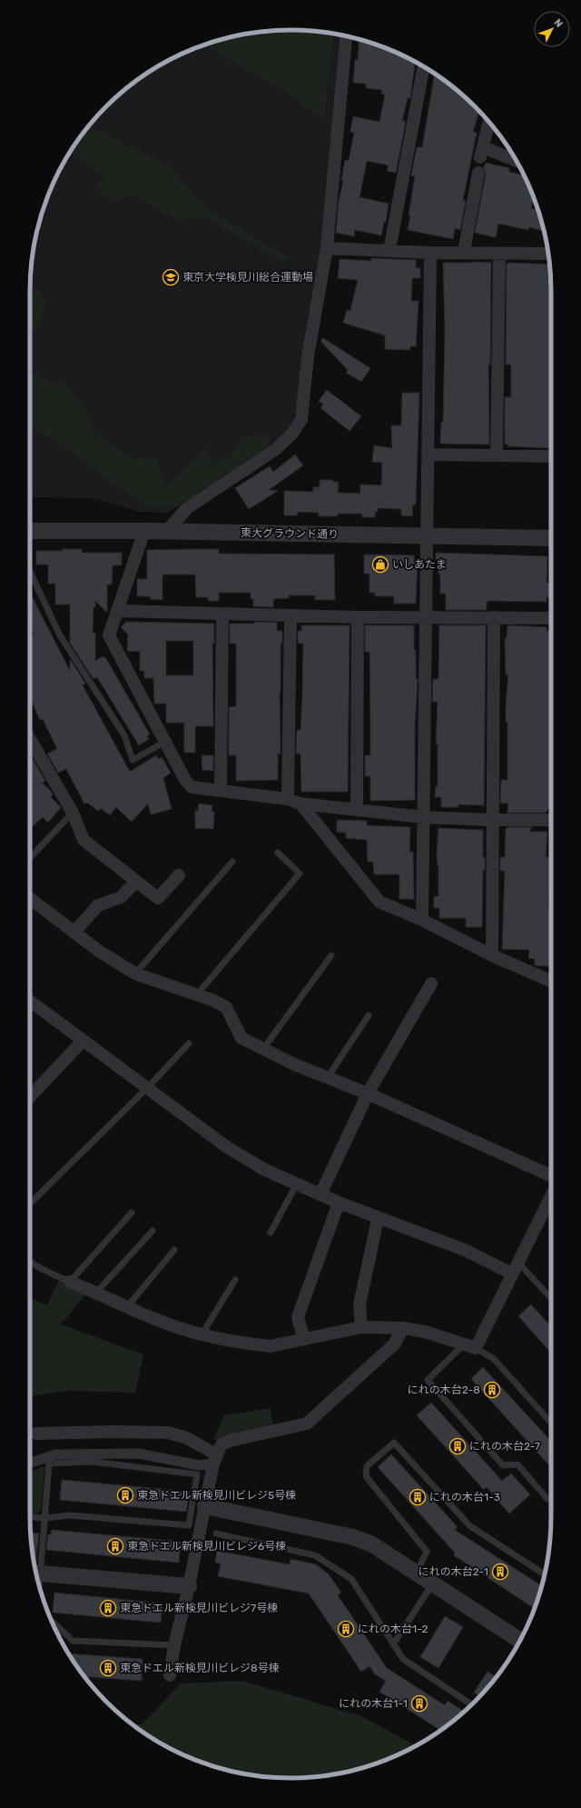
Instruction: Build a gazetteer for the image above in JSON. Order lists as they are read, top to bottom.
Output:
{
  "streets": {
    "street": ["東大グラウンド通り"]
  },
  "places": {
    "school or university": ["東京大学検見川総合運動場"],
    "shop": ["いしあたま"],
    "building": [
      "にれの木台2-8",
      "にれの木台2-7",
      "東急ドエル新検見川ビレジ5号棟",
      "にれの木台1-3",
      "東急ドエル新検見川ビレジ6号棟",
      "にれの木台2-1",
      "東急ドエル新検見川ビレジ7号棟",
      "にれの木台1-2",
      "東急ドエル新検見川ビレジ8号棟",
      "にれの木台1-1"
    ]
  },
  "north": "top right"
}
